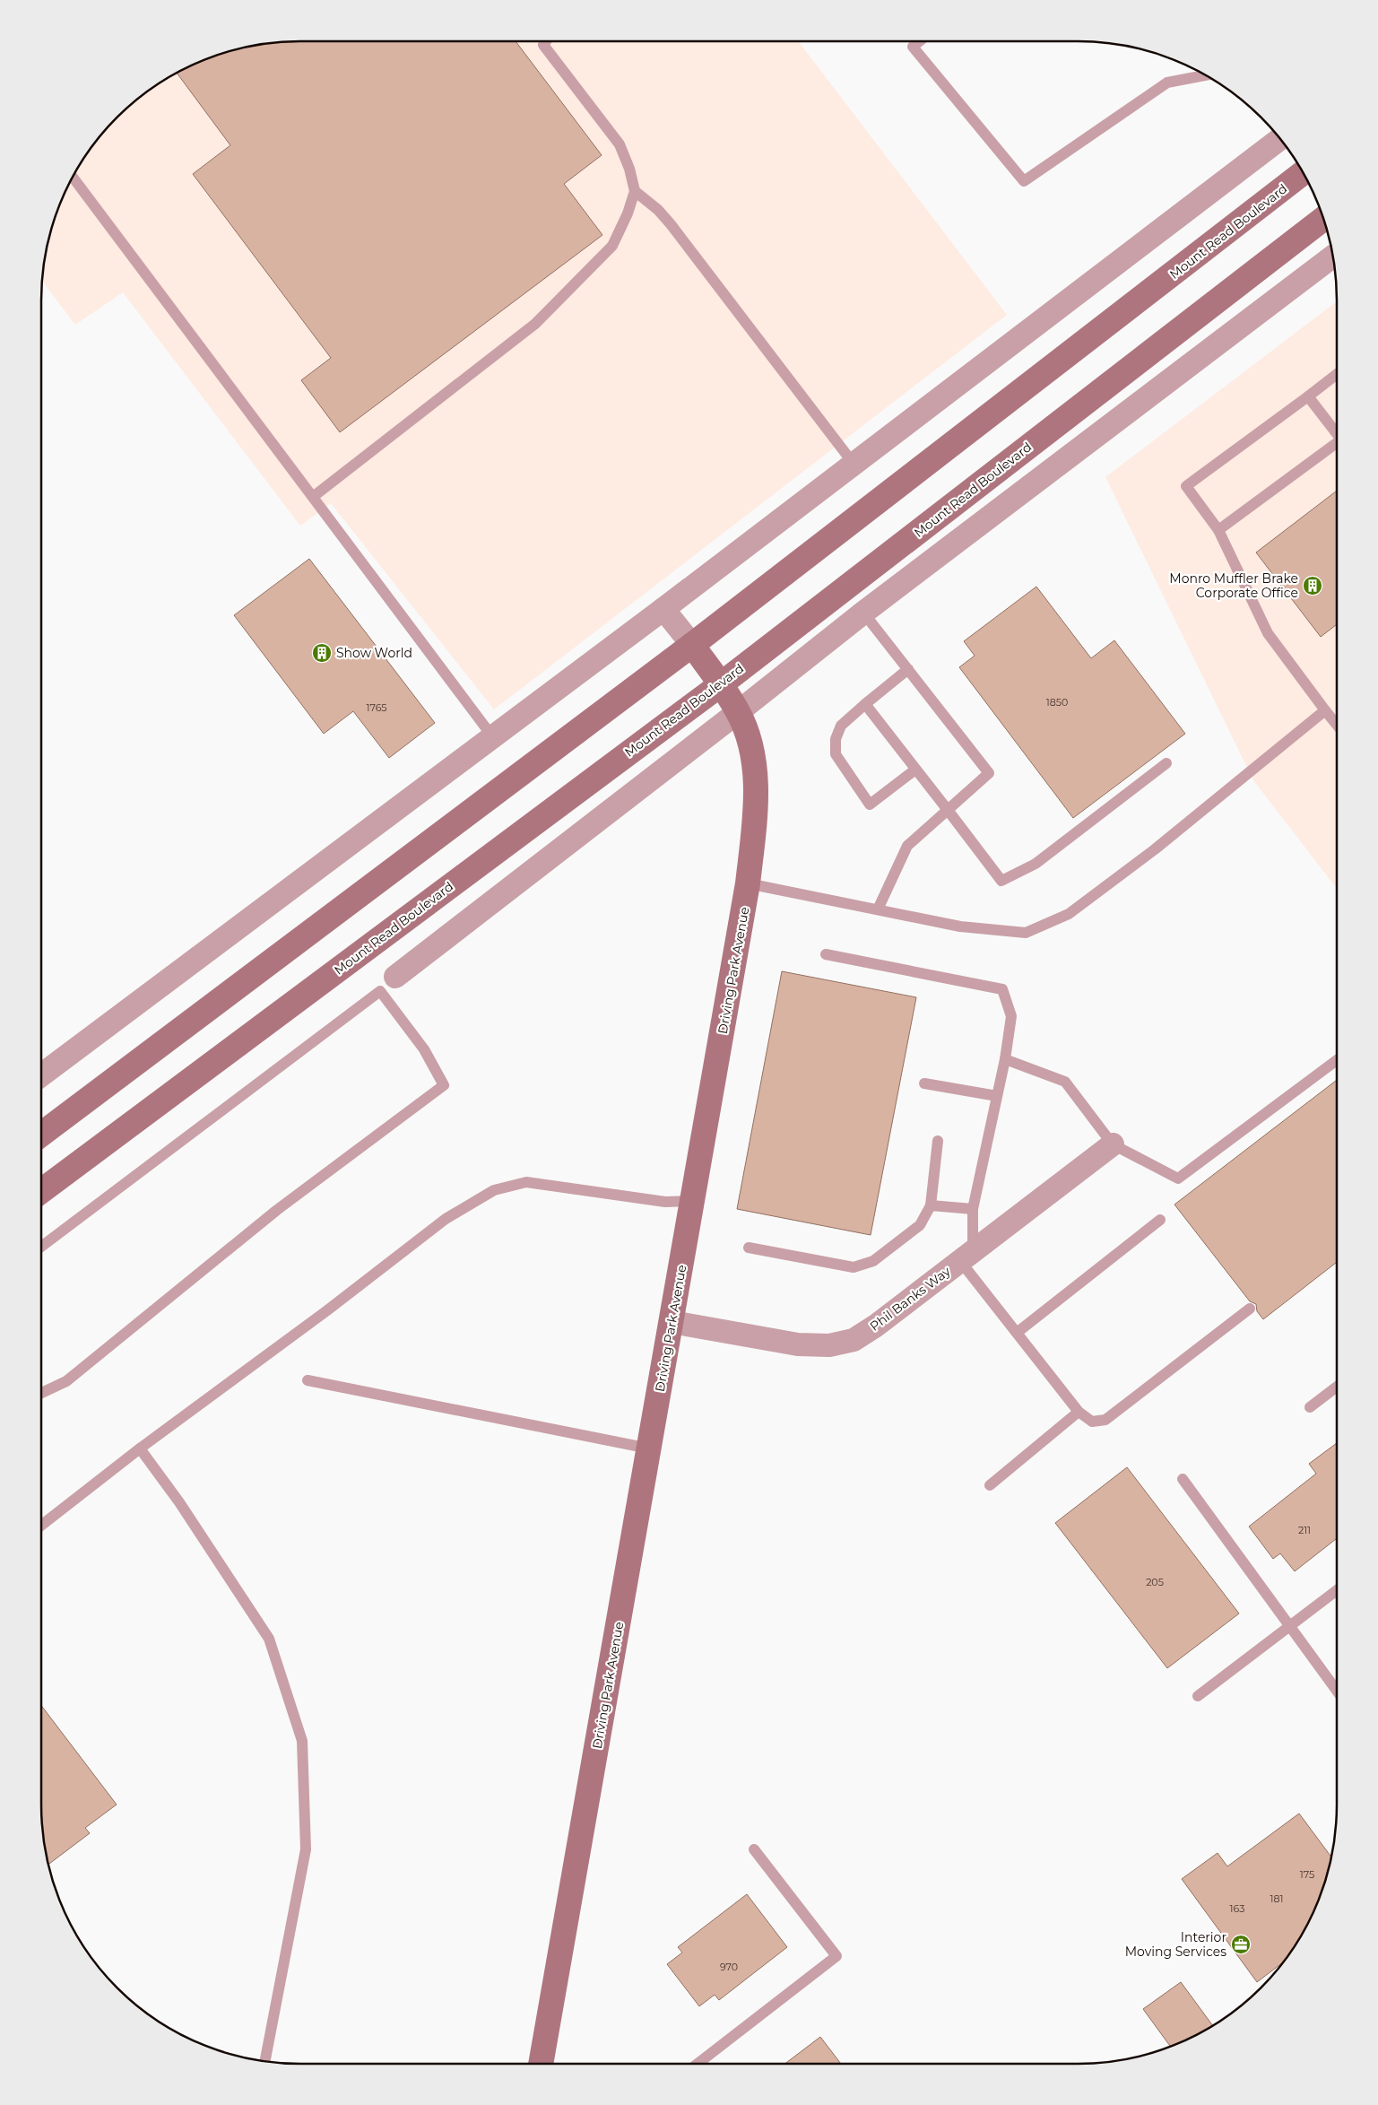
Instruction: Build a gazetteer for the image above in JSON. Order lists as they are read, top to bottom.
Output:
{
  "streets": {
    "main road": ["Mount Read Boulevard", "Driving Park Avenue"],
    "street": ["Phil Banks Way"]
  },
  "crossings": [
    ["Mount Read Boulevard", "Driving Park Avenue"],
    ["Driving Park Avenue", "Phil Banks Way"]
  ],
  "places": {
    "building": ["Monro Muffler Brake Corporate Office", "Show World"],
    "office": ["Interior Moving Services"]
  },
  "house_numbers": [
    "1850",
    "1765",
    "211",
    "205",
    "175",
    "181",
    "163",
    "970"
  ]
}
